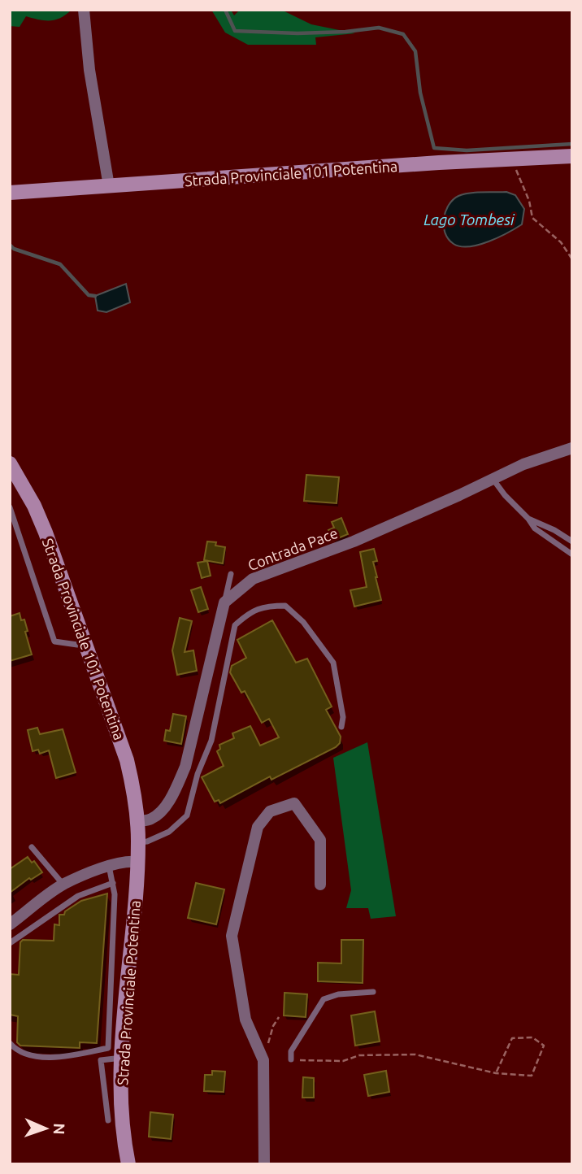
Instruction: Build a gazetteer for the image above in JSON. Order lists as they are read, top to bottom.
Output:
{
  "streets": {
    "main road": ["Strada Provinciale 101 Potentina", "Strada Provinciale Potentina"],
    "street": ["Contrada Pace"]
  },
  "crossings": [
    ["Strada Provinciale 101 Potentina", "Strada Provinciale Potentina"]
  ],
  "water": ["Lago Tombesi"],
  "north": "right"
}
